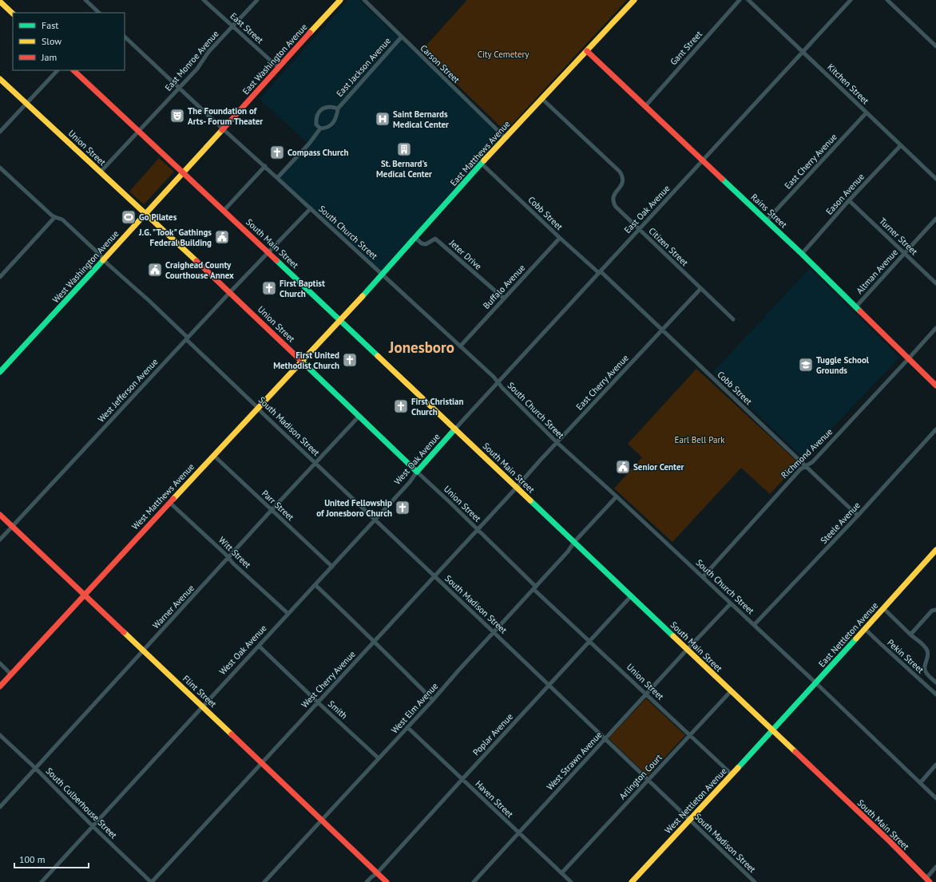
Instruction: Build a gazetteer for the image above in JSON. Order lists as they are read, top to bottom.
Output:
{
  "streets": {
    "street": [
      "East Street",
      "Gant Street",
      "East Washington Avenue",
      "East Monroe Avenue",
      "Carson Street",
      "East Jackson Avenue",
      "Kitchen Street",
      "Union Street",
      "East Matthews Avenue",
      "East Cherry Avenue",
      "Eason Avenue",
      "East Oak Avenue",
      "Rains Street",
      "Cobb Street",
      "South Church Street",
      "Turner Street",
      "South Main Street",
      "Citizen Street",
      "Jeter Drive",
      "West Washington Avenue",
      "Altman Avenue",
      "Buffalo Avenue",
      "West Jefferson Avenue",
      "South Madison Street",
      "Richmond Avenue",
      "West Oak Avenue",
      "West Matthews Avenue",
      "Parr Street",
      "Steele Avenue",
      "Witt Street",
      "Warner Avenue",
      "East Nettleton Avenue",
      "Pekin Street",
      "West Cherry Avenue",
      "Flint Street",
      "West Elm Avenue",
      "Smith",
      "Poplar Avenue",
      "West Strawn Avenue",
      "Arlington Court",
      "Haven Street",
      "West Nettleton Avenue",
      "South Culberhouse Street"
    ]
  },
  "crossings": [
    ["East Street", "East Washington Avenue"],
    ["East Street", "East Monroe Avenue"],
    ["Gant Street", "Rains Street"],
    ["East Washington Avenue", "South Church Street"],
    ["East Washington Avenue", "South Main Street"],
    ["East Washington Avenue", "West Washington Avenue"],
    ["East Monroe Avenue", "Union Street"],
    ["East Monroe Avenue", "South Church Street"],
    ["East Monroe Avenue", "South Main Street"],
    ["Carson Street", "East Jackson Avenue"],
    ["Carson Street", "East Matthews Avenue"],
    ["East Jackson Avenue", "South Church Street"],
    ["Kitchen Street", "East Cherry Avenue"],
    ["Kitchen Street", "Eason Avenue"],
    ["Kitchen Street", "East Oak Avenue"],
    ["Union Street", "West Washington Avenue"],
    ["Union Street", "West Jefferson Avenue"],
    ["Union Street", "West Oak Avenue"],
    ["Union Street", "West Matthews Avenue"],
    ["Union Street", "Warner Avenue"],
    ["Union Street", "West Cherry Avenue"],
    ["Union Street", "West Elm Avenue"],
    ["Union Street", "Poplar Avenue"],
    ["Union Street", "West Strawn Avenue"],
    ["Union Street", "Arlington Court"],
    ["Union Street", "West Nettleton Avenue"],
    ["East Matthews Avenue", "Rains Street"],
    ["East Matthews Avenue", "Cobb Street"],
    ["East Matthews Avenue", "South Church Street"],
    ["East Matthews Avenue", "South Main Street"],
    ["East Matthews Avenue", "Citizen Street"],
    ["East Matthews Avenue", "Jeter Drive"],
    ["East Matthews Avenue", "West Matthews Avenue"],
    ["East Cherry Avenue", "Rains Street"],
    ["East Cherry Avenue", "Cobb Street"],
    ["East Cherry Avenue", "South Church Street"],
    ["East Cherry Avenue", "South Main Street"],
    ["East Cherry Avenue", "Citizen Street"],
    ["East Cherry Avenue", "West Cherry Avenue"],
    ["Eason Avenue", "Rains Street"],
    ["Eason Avenue", "Turner Street"],
    ["East Oak Avenue", "Rains Street"],
    ["East Oak Avenue", "Cobb Street"],
    ["East Oak Avenue", "South Church Street"],
    ["East Oak Avenue", "South Main Street"],
    ["East Oak Avenue", "Citizen Street"],
    ["East Oak Avenue", "West Oak Avenue"],
    ["Rains Street", "Altman Avenue"],
    ["Rains Street", "Richmond Avenue"],
    ["Cobb Street", "Buffalo Avenue"],
    ["Cobb Street", "Richmond Avenue"],
    ["Cobb Street", "Steele Avenue"],
    ["South Church Street", "Buffalo Avenue"],
    ["South Church Street", "West Jefferson Avenue"],
    ["South Church Street", "Richmond Avenue"],
    ["South Church Street", "Steele Avenue"],
    ["South Church Street", "East Nettleton Avenue"],
    ["South Church Street", "West Elm Avenue"],
    ["South Church Street", "West Strawn Avenue"],
    ["Turner Street", "Altman Avenue"],
    ["South Main Street", "West Washington Avenue"],
    ["South Main Street", "West Jefferson Avenue"],
    ["South Main Street", "West Oak Avenue"],
    ["South Main Street", "West Matthews Avenue"],
    ["South Main Street", "East Nettleton Avenue"],
    ["South Main Street", "West Cherry Avenue"],
    ["South Main Street", "West Elm Avenue"],
    ["South Main Street", "Poplar Avenue"],
    ["South Main Street", "West Strawn Avenue"],
    ["South Main Street", "Arlington Court"],
    ["South Main Street", "West Nettleton Avenue"],
    ["Jeter Drive", "Buffalo Avenue"],
    ["West Washington Avenue", "South Madison Street"],
    ["West Jefferson Avenue", "South Madison Street"],
    ["West Jefferson Avenue", "Flint Street"],
    ["South Madison Street", "West Oak Avenue"],
    ["South Madison Street", "West Matthews Avenue"],
    ["South Madison Street", "Warner Avenue"],
    ["South Madison Street", "West Cherry Avenue"],
    ["South Madison Street", "West Elm Avenue"],
    ["South Madison Street", "Poplar Avenue"],
    ["South Madison Street", "West Strawn Avenue"],
    ["South Madison Street", "Arlington Court"],
    ["South Madison Street", "West Nettleton Avenue"],
    ["West Oak Avenue", "Parr Street"],
    ["West Oak Avenue", "Witt Street"],
    ["West Oak Avenue", "Flint Street"],
    ["West Oak Avenue", "Smith"],
    ["West Oak Avenue", "South Culberhouse Street"],
    ["West Matthews Avenue", "Parr Street"],
    ["West Matthews Avenue", "Witt Street"],
    ["West Matthews Avenue", "Flint Street"],
    ["Parr Street", "Warner Avenue"],
    ["Witt Street", "Warner Avenue"],
    ["Warner Avenue", "Flint Street"],
    ["Warner Avenue", "South Culberhouse Street"],
    ["East Nettleton Avenue", "Pekin Street"],
    ["East Nettleton Avenue", "West Nettleton Avenue"],
    ["West Cherry Avenue", "Flint Street"],
    ["West Cherry Avenue", "Smith"],
    ["West Cherry Avenue", "South Culberhouse Street"],
    ["Flint Street", "West Elm Avenue"],
    ["Flint Street", "Poplar Avenue"],
    ["West Elm Avenue", "Smith"],
    ["West Elm Avenue", "Haven Street"],
    ["Poplar Avenue", "Haven Street"],
    ["West Strawn Avenue", "Haven Street"],
    ["Arlington Court", "Haven Street"]
  ],
  "districts": ["Jonesboro"],
  "parks": ["City Cemetery", "Earl Bell Park"],
  "places": {
    "theatre": ["The Foundation of Arts- Forum Theater"],
    "hospital": ["Saint Bernards Medical Center"],
    "building": ["St. Bernard's Medical Center"],
    "church": [
      "Compass Church",
      "First Baptist Church",
      "First United Methodist Church",
      "First Christian Church",
      "United Fellowship of Jonesboro Church"
    ],
    "sports": ["Go Pilates"],
    "public building": ["J.G. \"Took\" Gathings Federal Building", "Craighead County Courthouse Annex", "Senior Center"],
    "school or university": ["Tuggle School Grounds"]
  },
  "legend": ["Fast", "Slow", "Jam"],
  "scale_bar": "100 m"
}
